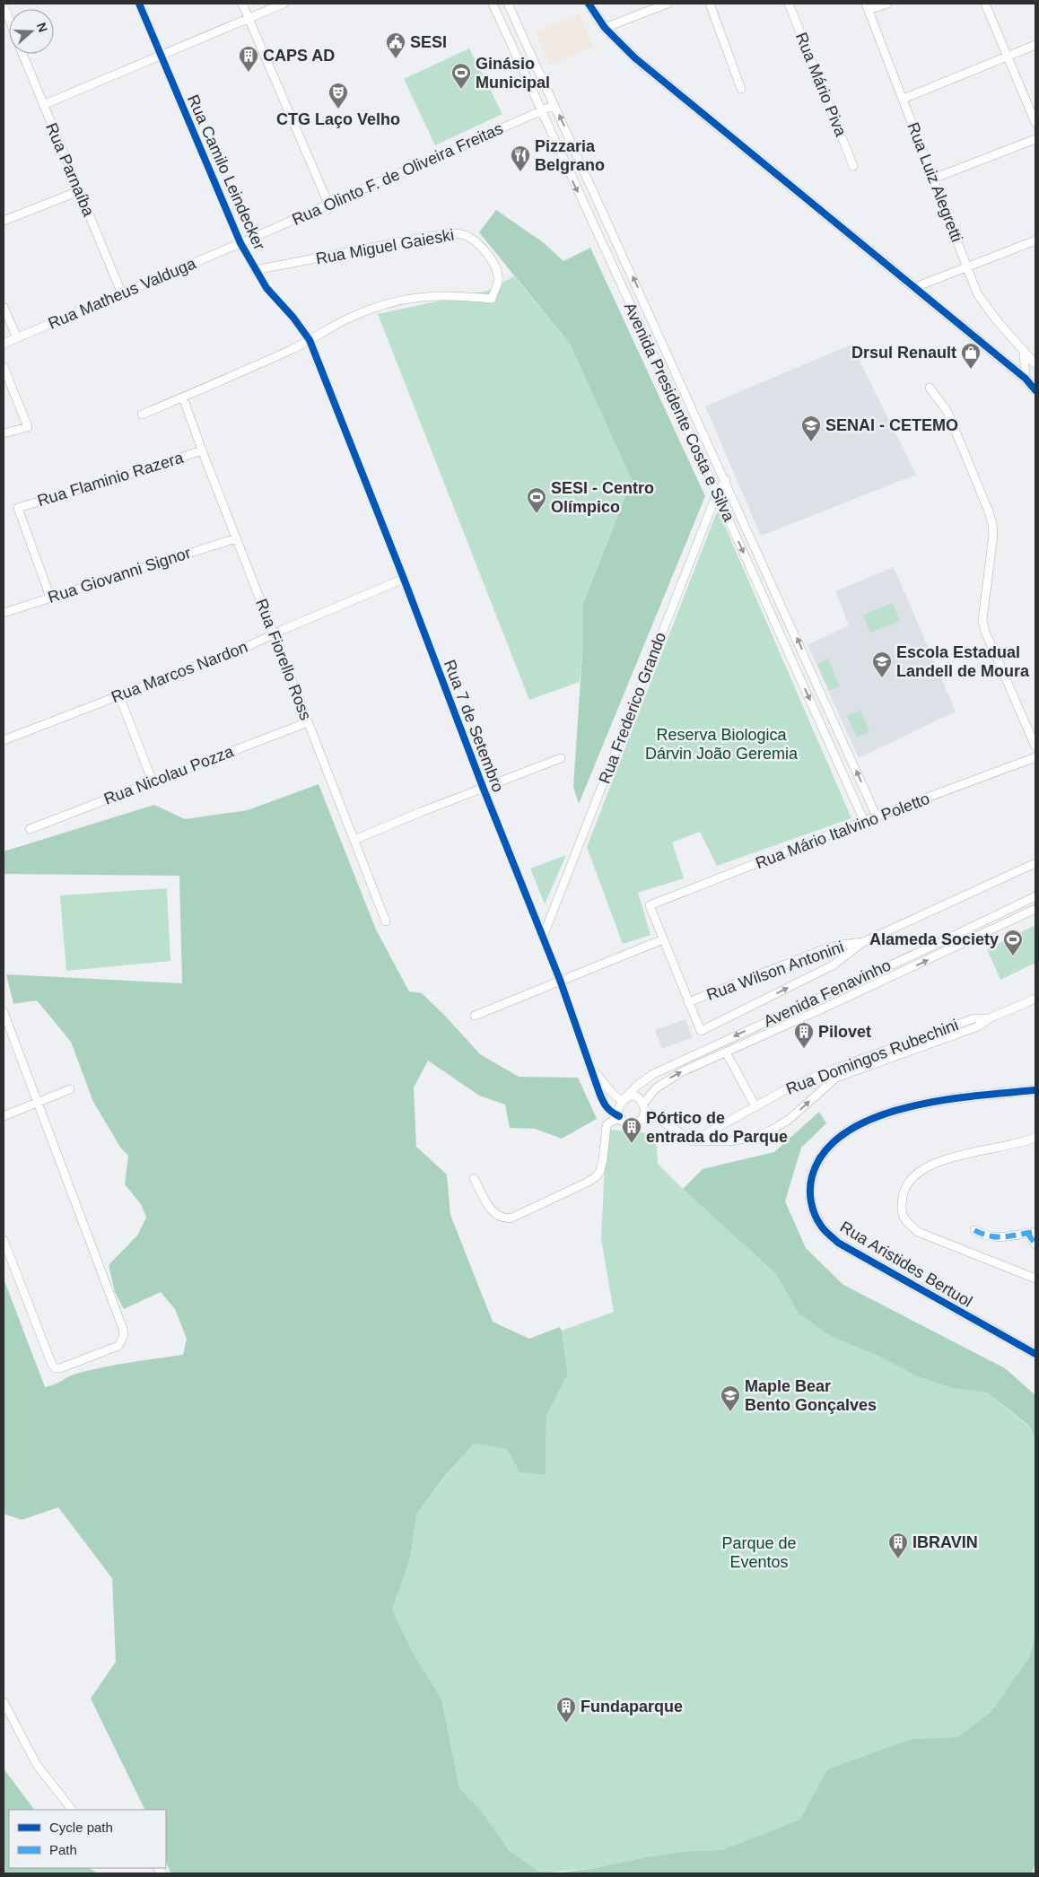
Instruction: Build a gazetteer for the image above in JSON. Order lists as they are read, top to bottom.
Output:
{
  "streets": {
    "main road": ["Rua Aristides Bertuol"],
    "street": [
      "Rua Mário Piva",
      "Rua Parnaíba",
      "Rua Camilo Leindecker",
      "Rua Olinto F. de Oliveira Freitas",
      "Rua Luiz Alegretti",
      "Rua Miguel Gaieski",
      "Rua Matheus Valduga",
      "Avenida Presidente Costa e Silva",
      "Rua Flaminio Razera",
      "Rua Giovanni Signor",
      "Rua Fiorello Ross",
      "Rua Marcos Nardon",
      "Rua Frederico Grando",
      "Rua 7 de Setembro",
      "Rua Nicolau Pozza",
      "Rua Mário Italvino Poletto",
      "Rua Wilson Antonini",
      "Avenida Fenavinho",
      "Rua Domingos Rubechini"
    ]
  },
  "crossings": [
    ["Rua Parnaíba", "Rua Matheus Valduga"],
    ["Rua Camilo Leindecker", "Rua Olinto F. de Oliveira Freitas"],
    ["Rua Camilo Leindecker", "Rua Miguel Gaieski"],
    ["Rua Camilo Leindecker", "Rua Matheus Valduga"],
    ["Rua Camilo Leindecker", "Rua 7 de Setembro"],
    ["Rua Olinto F. de Oliveira Freitas", "Rua Matheus Valduga"],
    ["Rua Olinto F. de Oliveira Freitas", "Avenida Presidente Costa e Silva"],
    ["Rua Miguel Gaieski", "Rua 7 de Setembro"],
    ["Avenida Presidente Costa e Silva", "Rua Frederico Grando"],
    ["Avenida Presidente Costa e Silva", "Rua Mário Italvino Poletto"],
    ["Rua Flaminio Razera", "Rua Giovanni Signor"],
    ["Rua Flaminio Razera", "Rua Fiorello Ross"],
    ["Rua Giovanni Signor", "Rua Fiorello Ross"],
    ["Rua Fiorello Ross", "Rua Marcos Nardon"],
    ["Rua Fiorello Ross", "Rua Nicolau Pozza"],
    ["Rua Marcos Nardon", "Rua 7 de Setembro"],
    ["Rua Frederico Grando", "Rua 7 de Setembro"],
    ["Rua 7 de Setembro", "Avenida Fenavinho"]
  ],
  "parks": ["Reserva Biologica Dárvin João Geremia", "Parque de Eventos"],
  "places": {
    "public building": ["SESI"],
    "building": [
      "CAPS AD",
      "Pilovet",
      "Pórtico de entrada do Parque",
      "IBRAVIN",
      "Fundaparque"
    ],
    "sports": ["Ginásio Municipal", "SESI - Centro Olímpico", "Alameda Society"],
    "theatre": ["CTG Laço Velho"],
    "restaurant": ["Pizzaria Belgrano"],
    "shop": ["Drsul Renault"],
    "school or university": ["SENAI - CETEMO", "Escola Estadual Landell de Moura", "Maple Bear Bento Gonçalves"]
  },
  "legend": ["Cycle path", "Path"],
  "north": "right"
}
